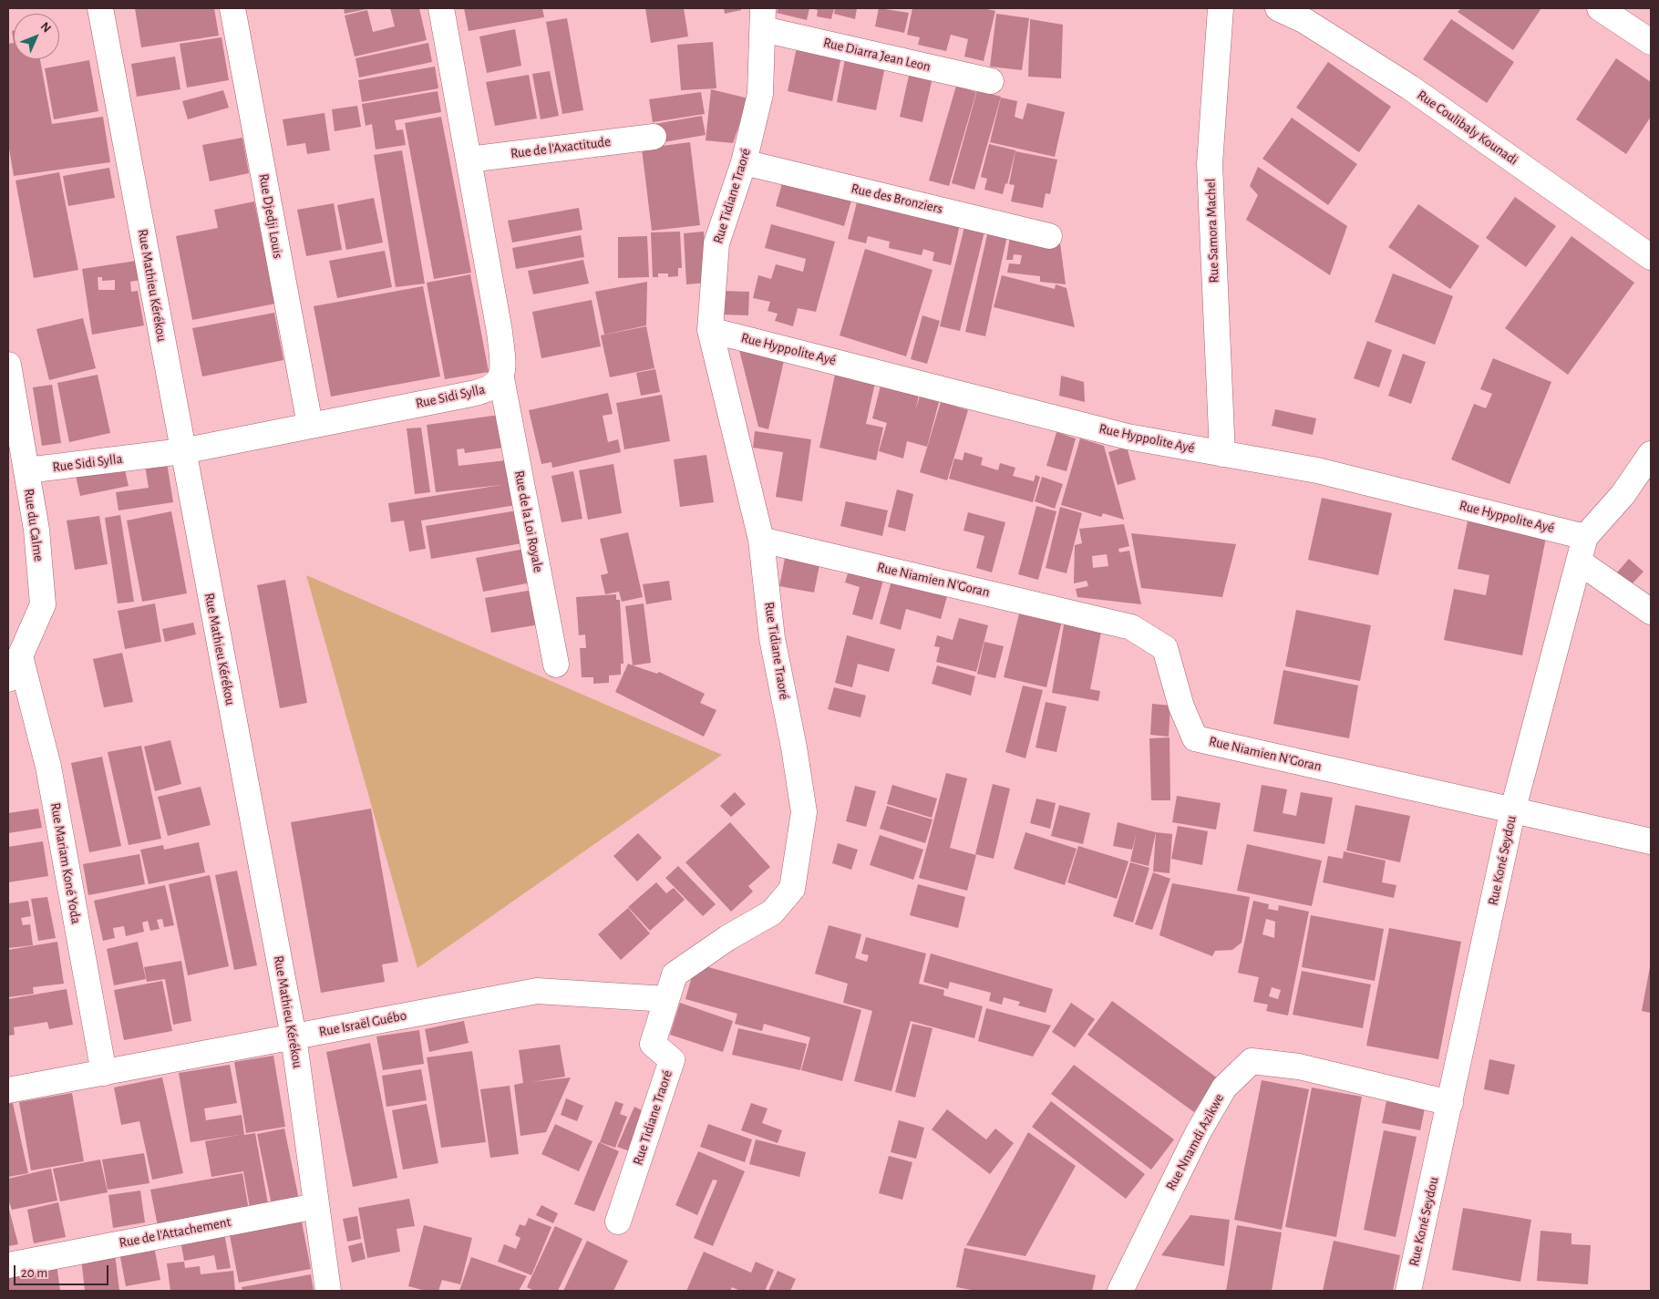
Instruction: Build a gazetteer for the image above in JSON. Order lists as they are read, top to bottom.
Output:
{
  "streets": {
    "street": [
      "Rue Diarra Jean Leon",
      "Rue Coulibaly Kounadi",
      "Rue de l'Axactitude",
      "Rue Tidiane Traoré",
      "Rue des Bronziers",
      "Rue Djedji Louis",
      "Rue Samora Machel",
      "Rue Mathieu Kérékou",
      "Rue Hyppolite Ayé",
      "Rue Sidi Sylla",
      "Rue de la Loi Royale",
      "Rue du Calme",
      "Rue Niamien N'Goran",
      "Rue Koné Seydou",
      "Rue Mariam Koné Yoda",
      "Rue Israël Guébo",
      "Rue Nnamdi Azikwe",
      "Rue de l'Attachement"
    ]
  },
  "crossings": [
    ["Rue Diarra Jean Leon", "Rue Tidiane Traoré"],
    ["Rue de l'Axactitude", "Rue Sidi Sylla"],
    ["Rue Tidiane Traoré", "Rue des Bronziers"],
    ["Rue Tidiane Traoré", "Rue Hyppolite Ayé"],
    ["Rue Tidiane Traoré", "Rue Niamien N'Goran"],
    ["Rue Tidiane Traoré", "Rue Israël Guébo"],
    ["Rue Djedji Louis", "Rue Sidi Sylla"],
    ["Rue Samora Machel", "Rue Hyppolite Ayé"],
    ["Rue Mathieu Kérékou", "Rue Sidi Sylla"],
    ["Rue Mathieu Kérékou", "Rue Israël Guébo"],
    ["Rue Mathieu Kérékou", "Rue de l'Attachement"],
    ["Rue Hyppolite Ayé", "Rue Koné Seydou"],
    ["Rue Sidi Sylla", "Rue de la Loi Royale"],
    ["Rue Sidi Sylla", "Rue du Calme"],
    ["Rue du Calme", "Rue Mariam Koné Yoda"],
    ["Rue Niamien N'Goran", "Rue Koné Seydou"],
    ["Rue Koné Seydou", "Rue Nnamdi Azikwe"],
    ["Rue Mariam Koné Yoda", "Rue Israël Guébo"]
  ],
  "scale_bar": "20 m",
  "north": "top right"
}
